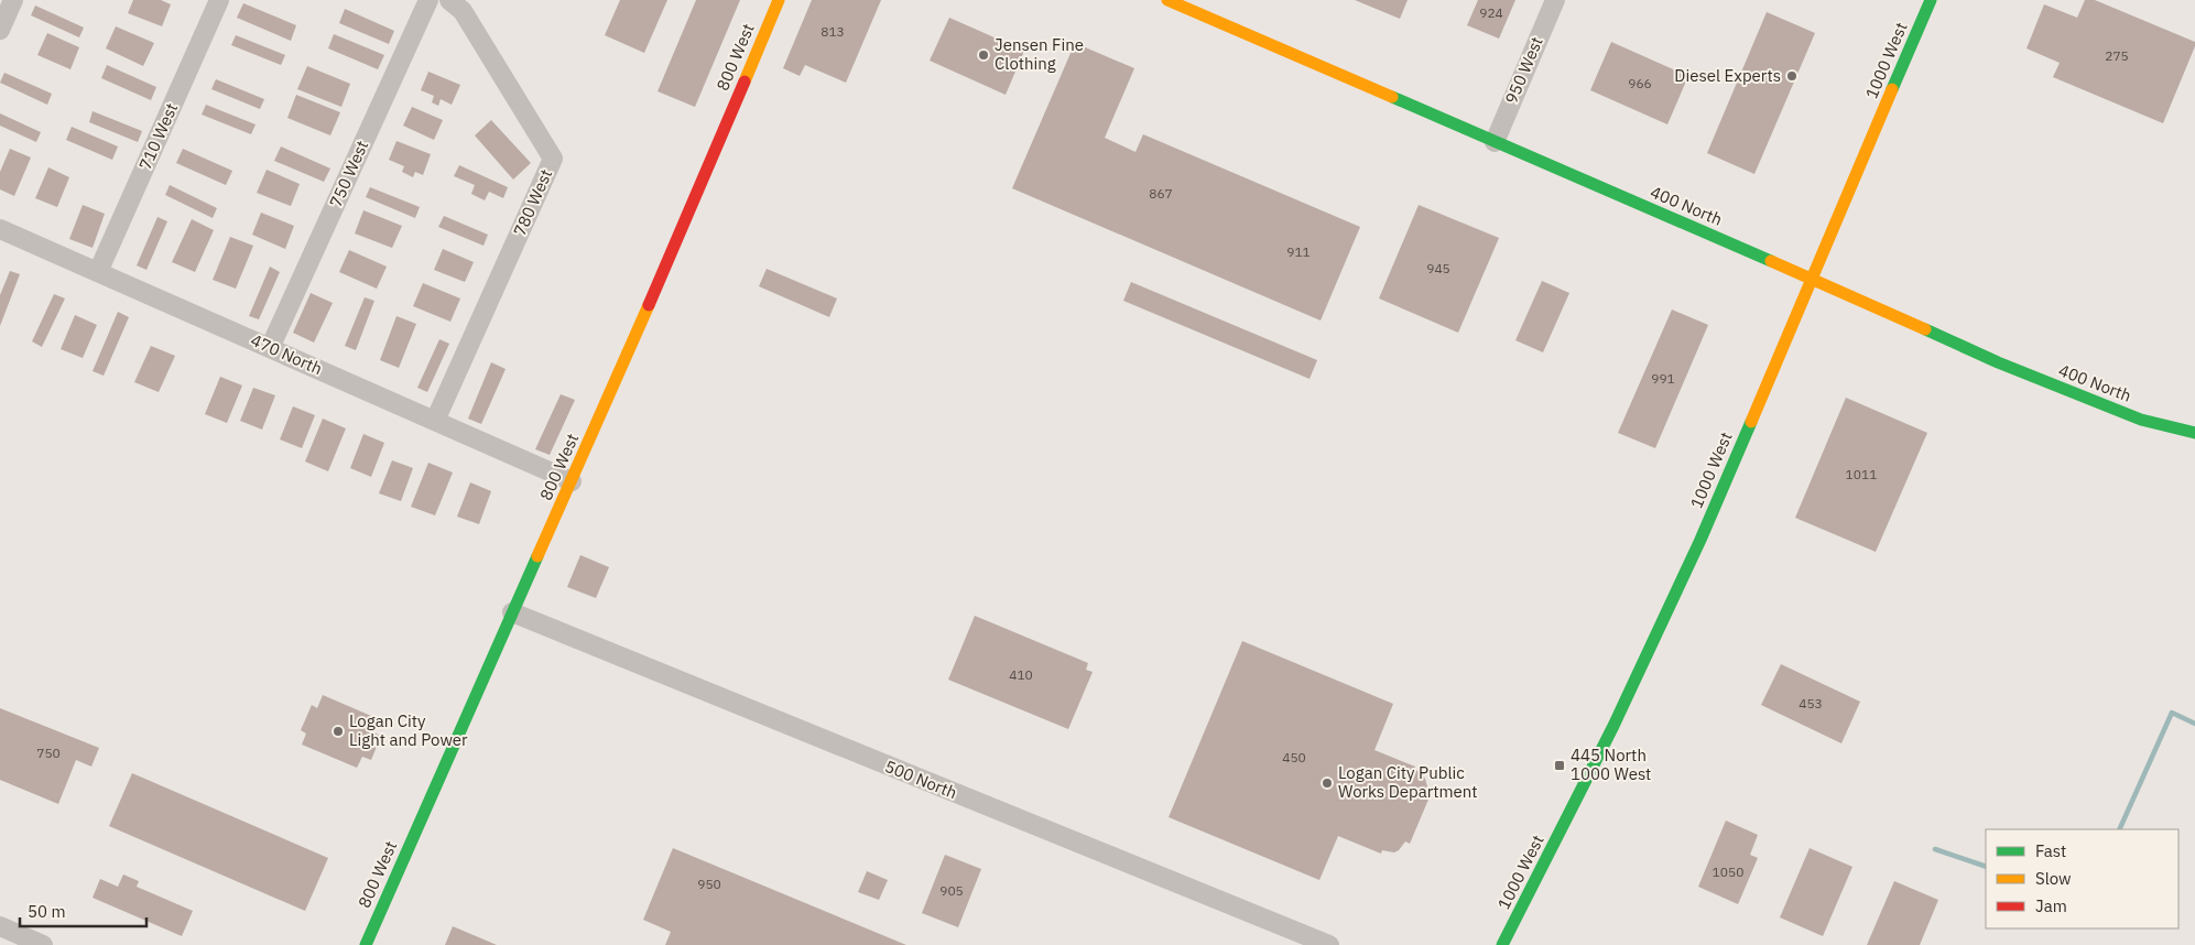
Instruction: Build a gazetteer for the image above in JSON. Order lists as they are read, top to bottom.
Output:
{
  "streets": {
    "street": [
      "800 West",
      "1000 West",
      "950 West",
      "710 West",
      "750 West",
      "780 West",
      "400 North",
      "470 North",
      "500 North"
    ]
  },
  "crossings": [
    ["800 West", "470 North"],
    ["800 West", "500 North"],
    ["1000 West", "400 North"],
    ["950 West", "400 North"],
    ["710 West", "470 North"],
    ["750 West", "470 North"],
    ["780 West", "470 North"]
  ],
  "places": {
    "other": [
      "Jensen Fine Clothing",
      "Diesel Experts",
      "Logan City Light and Power",
      "Logan City Public Works Department"
    ],
    "transit": ["445 North 1000 West"]
  },
  "house_numbers": [
    "924",
    "813",
    "275",
    "966",
    "867",
    "911",
    "945",
    "991",
    "1011",
    "410",
    "453",
    "750",
    "450",
    "1050",
    "950",
    "905"
  ],
  "legend": ["Fast", "Slow", "Jam"],
  "scale_bar": "50 m"
}
